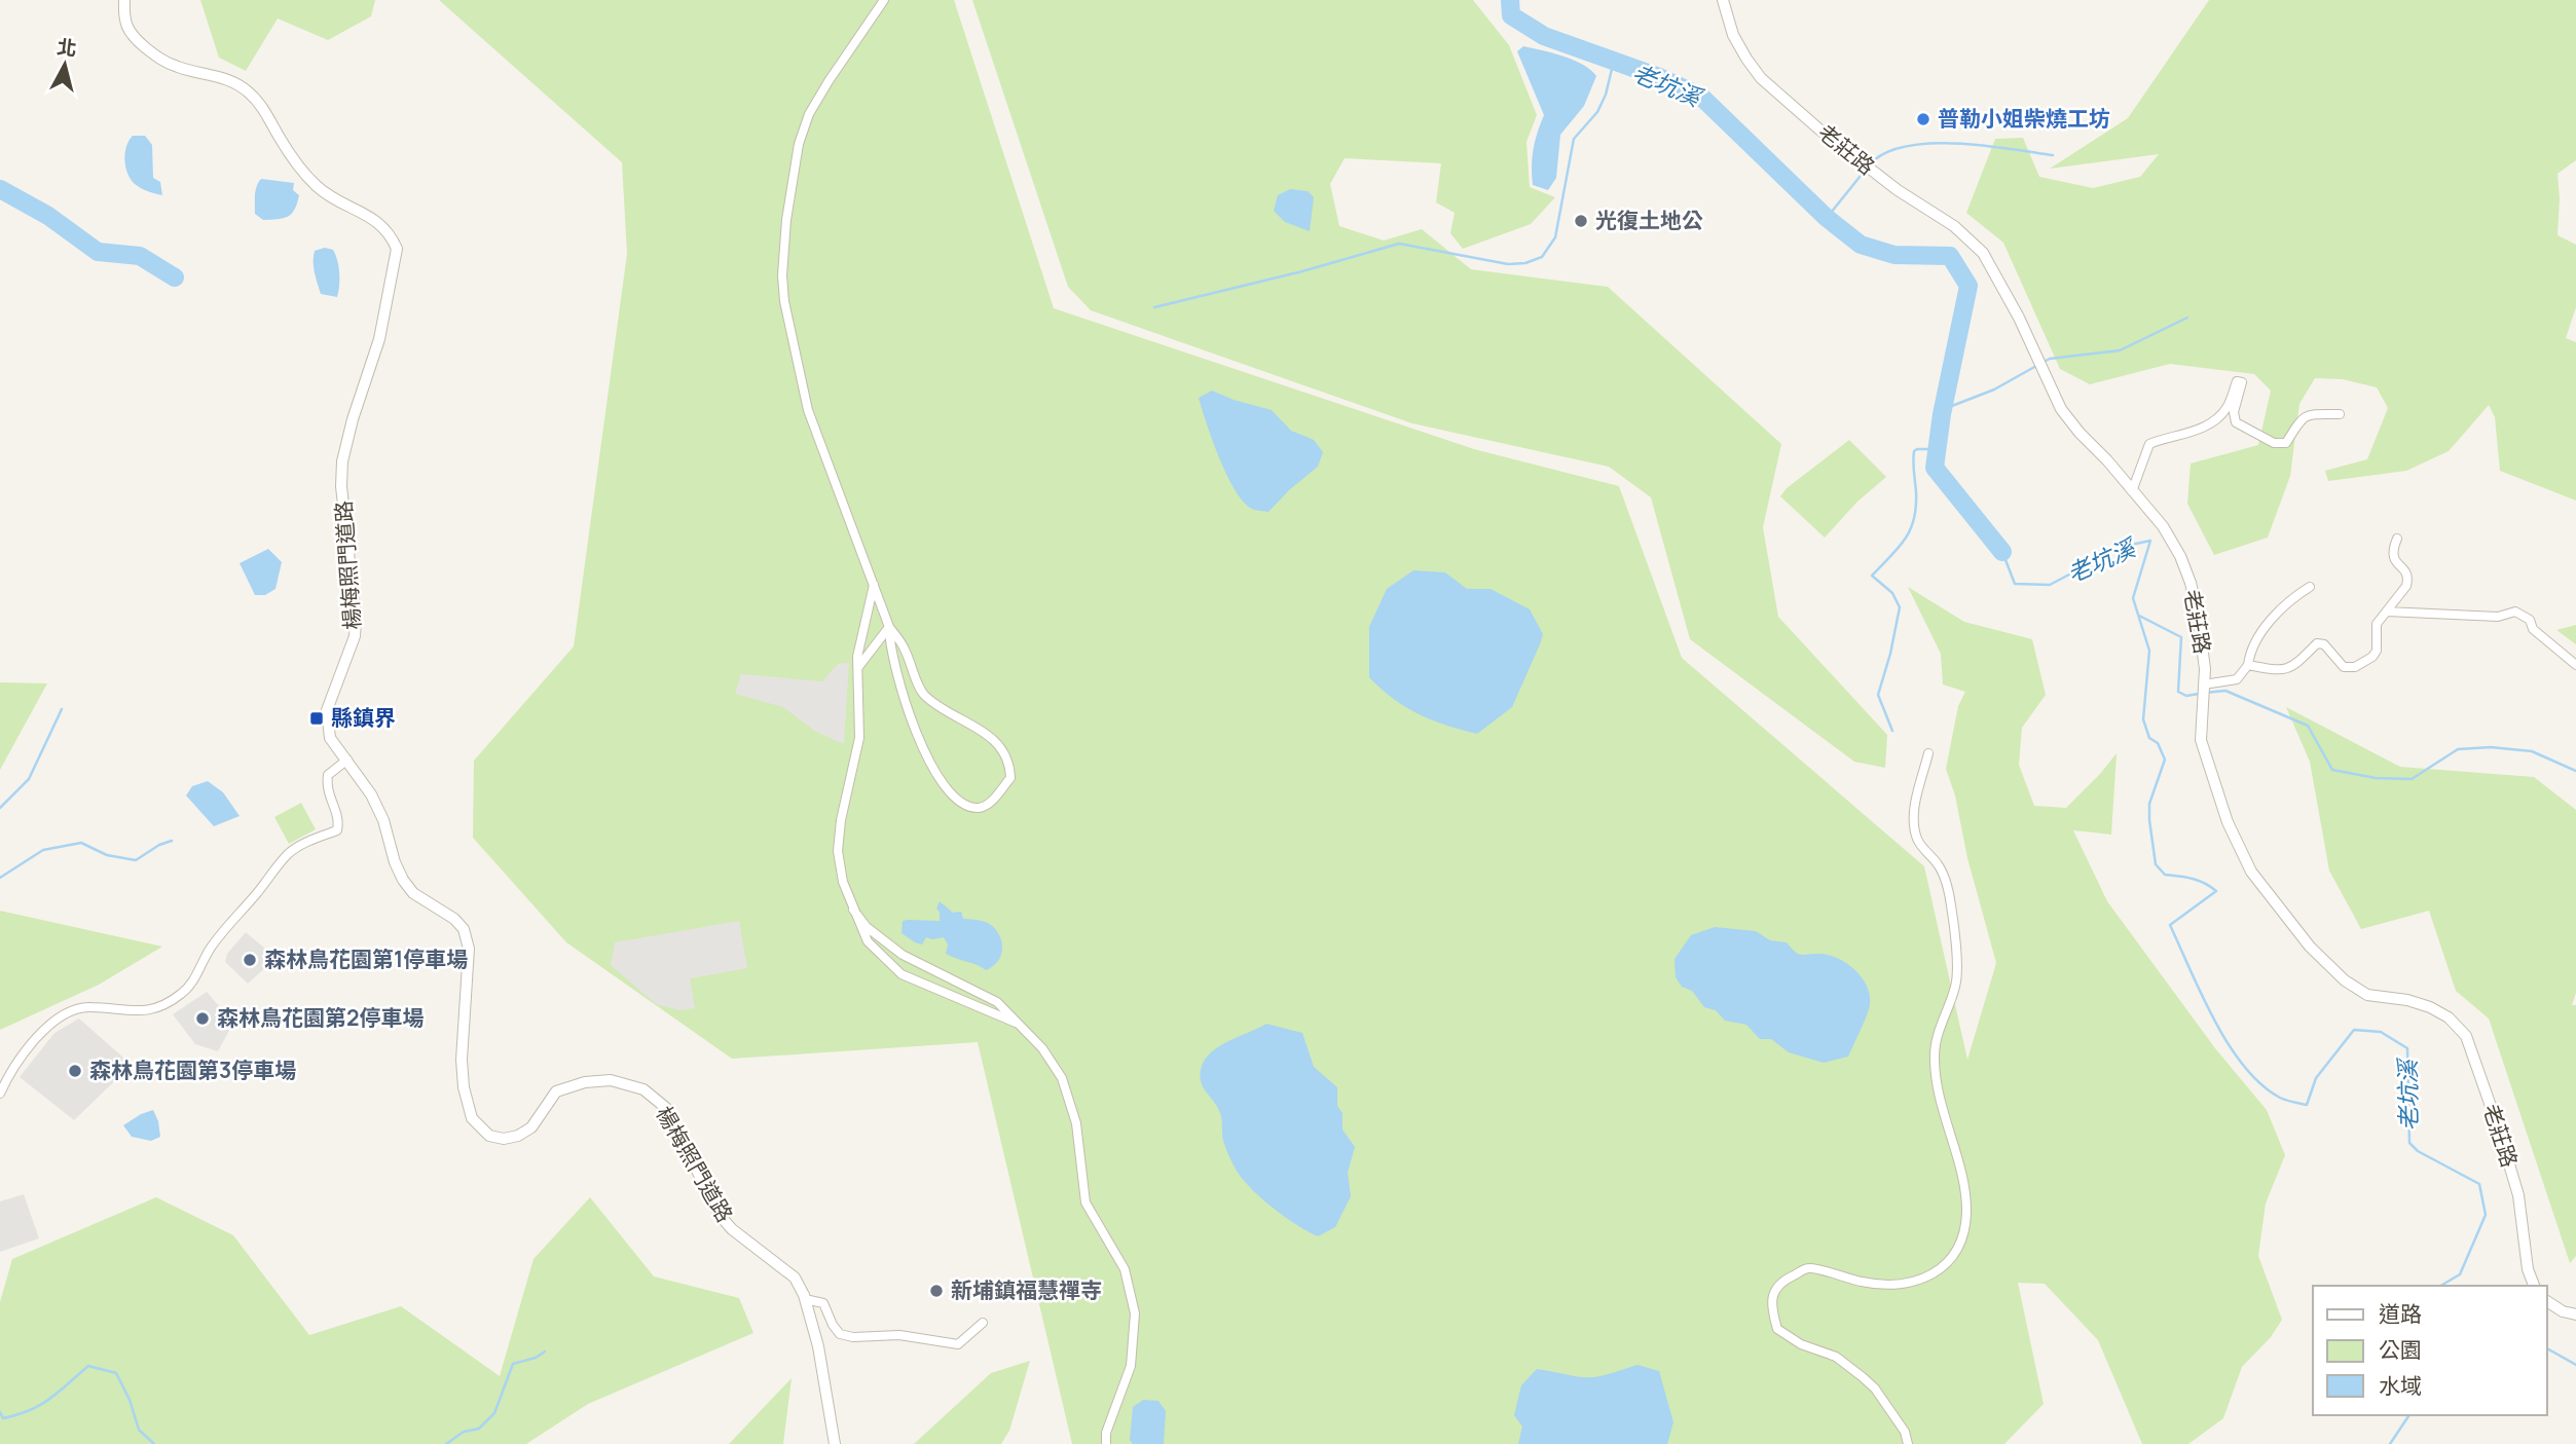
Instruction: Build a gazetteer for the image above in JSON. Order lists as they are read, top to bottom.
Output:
{
  "streets": {
    "street": ["老莊路", "楊梅照門道路"]
  },
  "water": ["老坑溪"],
  "places": {
    "other": [
      "普勒小姐柴燒工坊",
      "光復土地公",
      "森林鳥花園第1停車場",
      "森林鳥花園第2停車場",
      "森林鳥花園第3停車場",
      "新埔鎮福慧禪寺"
    ],
    "transit": ["縣鎮界"]
  },
  "legend": ["道路", "公園", "水域"],
  "north": "top"
}
